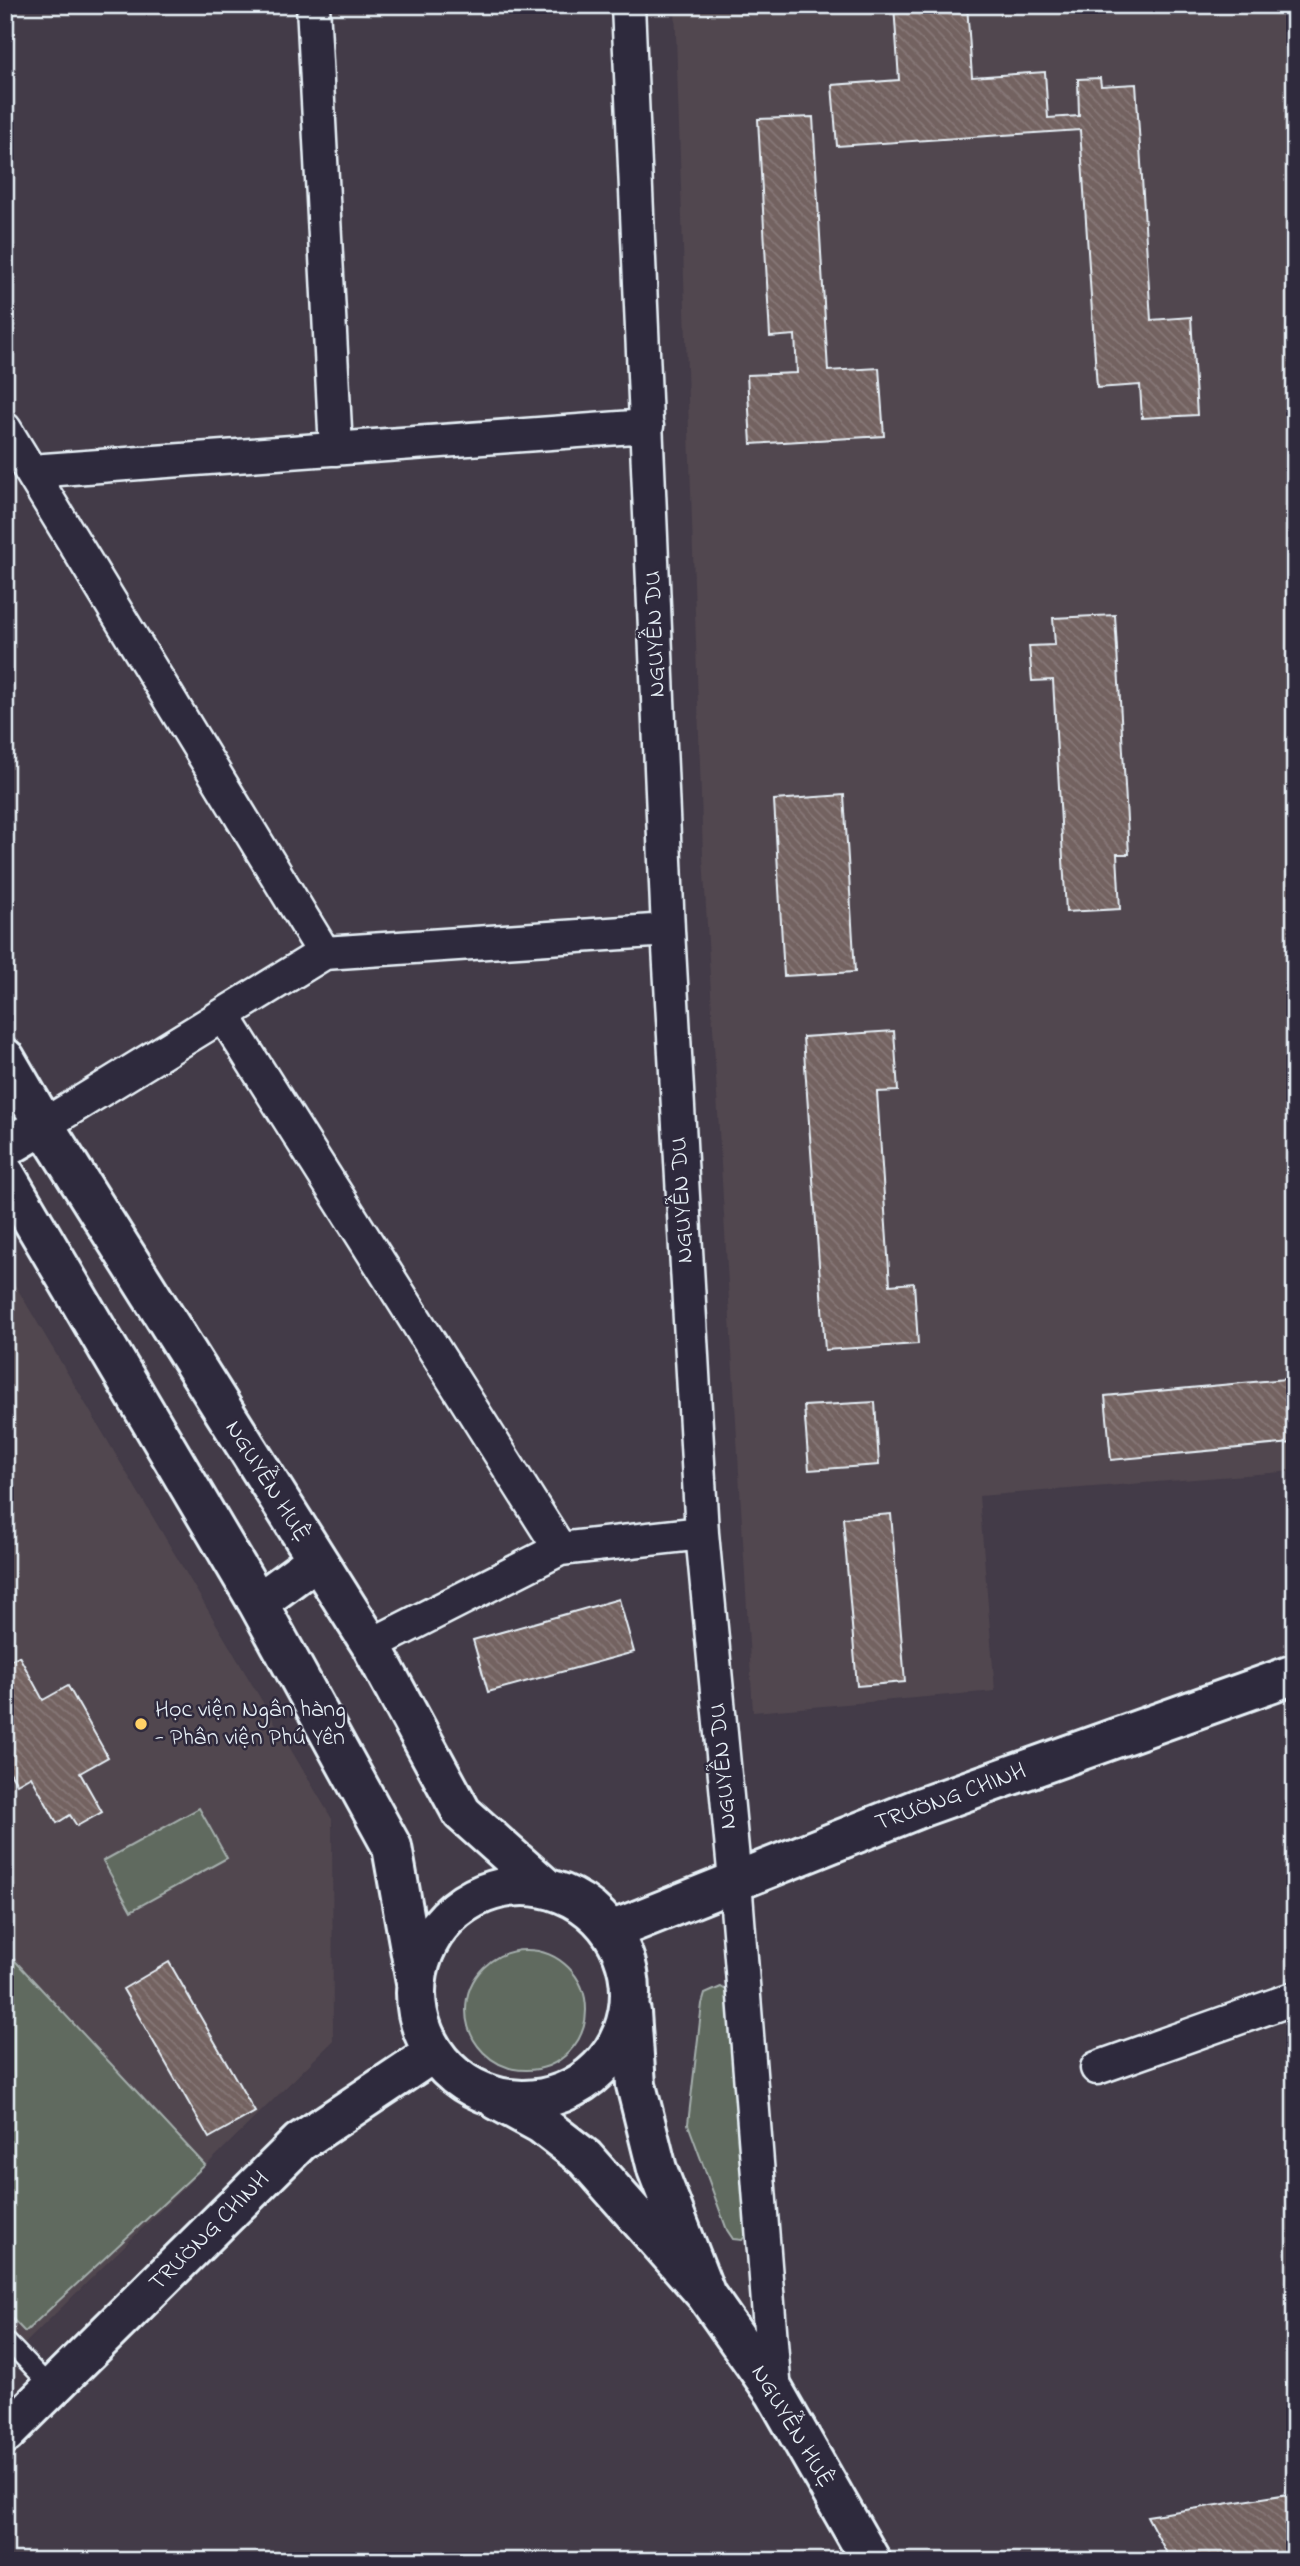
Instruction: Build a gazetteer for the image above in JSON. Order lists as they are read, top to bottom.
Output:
{
  "streets": {
    "main road": ["NGUYỄN HUỆ", "TRƯỜNG CHINH"],
    "street": ["NGUYỄN DU"]
  },
  "crossings": [
    ["NGUYỄN DU", "NGUYỄN HUỆ"],
    ["NGUYỄN DU", "TRƯỜNG CHINH"],
    ["NGUYỄN HUỆ", "TRƯỜNG CHINH"]
  ],
  "places": ["Học viện Ngân hàng - Phân viện Phú Yên"]
}
